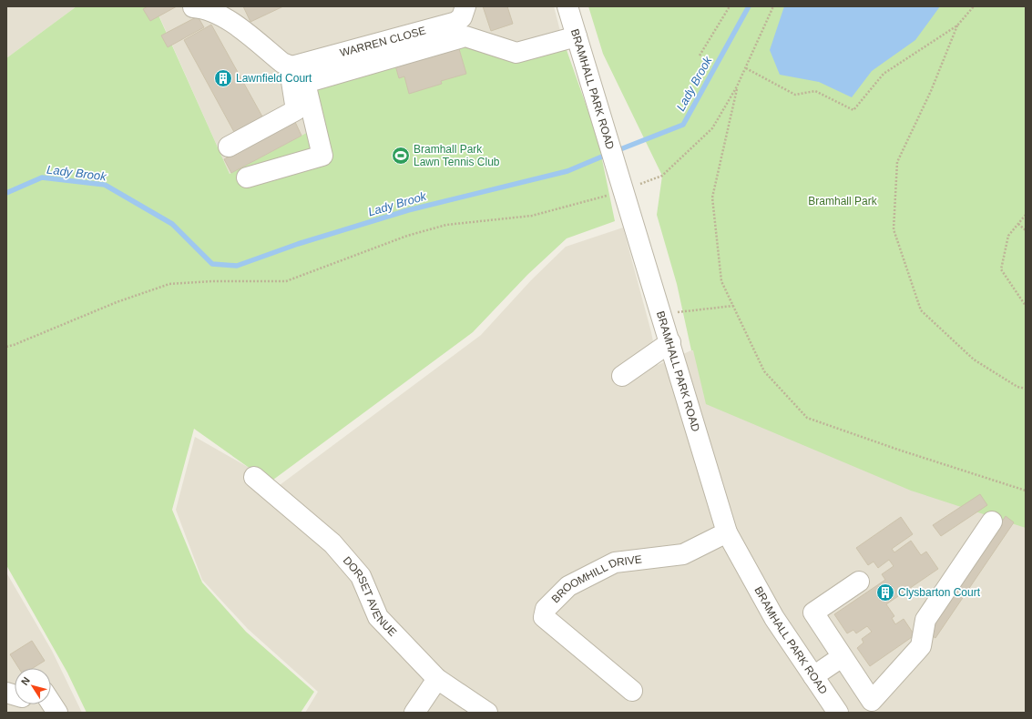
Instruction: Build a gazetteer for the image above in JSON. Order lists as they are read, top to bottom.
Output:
{
  "streets": {
    "street": [
      "WARREN CLOSE",
      "BRAMHALL PARK ROAD",
      "BROOMHILL DRIVE",
      "DORSET AVENUE"
    ]
  },
  "crossings": [
    ["BRAMHALL PARK ROAD", "BROOMHILL DRIVE"]
  ],
  "water": ["Lady Brook"],
  "parks": ["Bramhall Park"],
  "places": {
    "building": ["Lawnfield Court", "Clysbarton Court"],
    "sports": ["Bramhall Park Lawn Tennis Club"]
  },
  "north": "top left"
}
